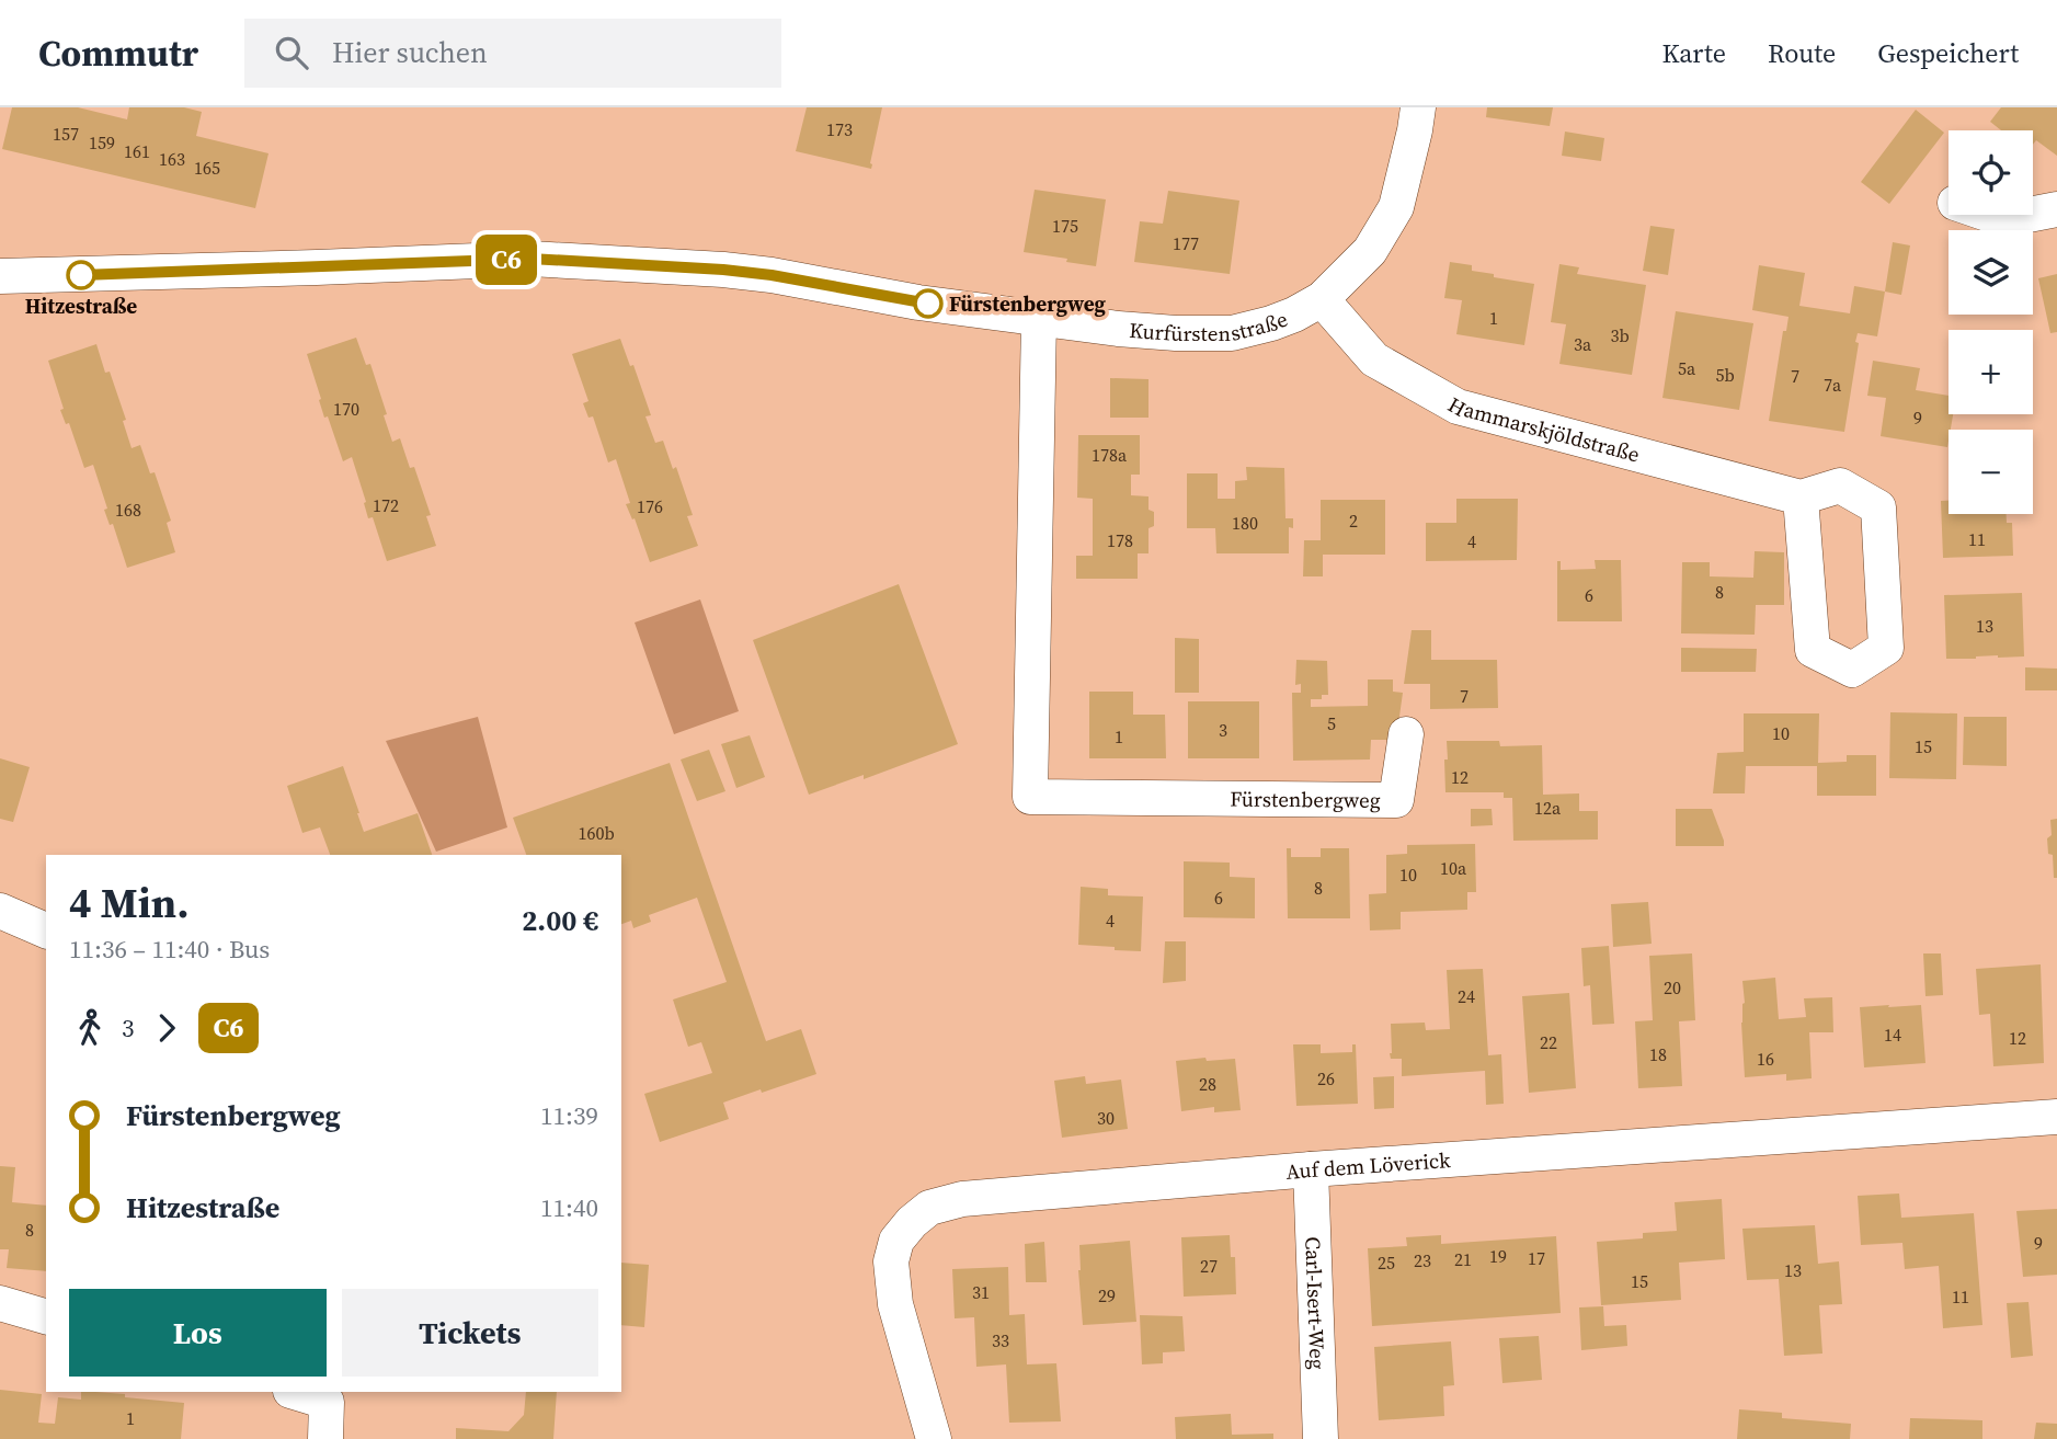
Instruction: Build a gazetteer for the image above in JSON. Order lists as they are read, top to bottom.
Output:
{
  "streets": {
    "street": [
      "Kurfürstenstraße",
      "Hammarskjöldstraße",
      "Fürstenbergweg",
      "Auf dem Löverick",
      "Carl-Isert-Weg"
    ]
  },
  "crossings": [
    ["Kurfürstenstraße", "Hammarskjöldstraße"],
    ["Kurfürstenstraße", "Fürstenbergweg"],
    ["Auf dem Löverick", "Carl-Isert-Weg"]
  ],
  "places": ["Hitzestraße", "Fürstenbergweg"],
  "lines": ["bus line C6"],
  "house_numbers": [
    "173",
    "157",
    "159",
    "161",
    "163",
    "165",
    "175",
    "177",
    "1",
    "3b",
    "3a",
    "5a",
    "5b",
    "7",
    "7a",
    "170",
    "9",
    "178a",
    "172",
    "176",
    "168",
    "2",
    "180",
    "11",
    "178",
    "4",
    "8",
    "6",
    "13",
    "7",
    "5",
    "3",
    "10",
    "1",
    "15",
    "12",
    "12a",
    "160b",
    "10a",
    "10",
    "8",
    "6",
    "4",
    "20",
    "24",
    "14",
    "12",
    "22",
    "18",
    "16",
    "26",
    "28",
    "30",
    "8",
    "9",
    "19",
    "17",
    "21",
    "23",
    "25",
    "27",
    "13",
    "15",
    "31",
    "29",
    "11",
    "33",
    "1"
  ],
  "page": {
    "header": "Commutr",
    "search": "Hier suchen",
    "nav": ["Karte", "Route", "Gespeichert"],
    "on_map": "C6",
    "map_buttons": ["+", "−"],
    "heading": ["4 Min.", "11:36 – 11:40 · Bus", "2.00 €"],
    "legs": ["3", "C6"],
    "list": [
      {
        "name": "Fürstenbergweg",
        "value": "11:39"
      },
      {
        "name": "Hitzestraße",
        "value": "11:40"
      }
    ],
    "buttons": ["Los", "Tickets"]
  }
}
